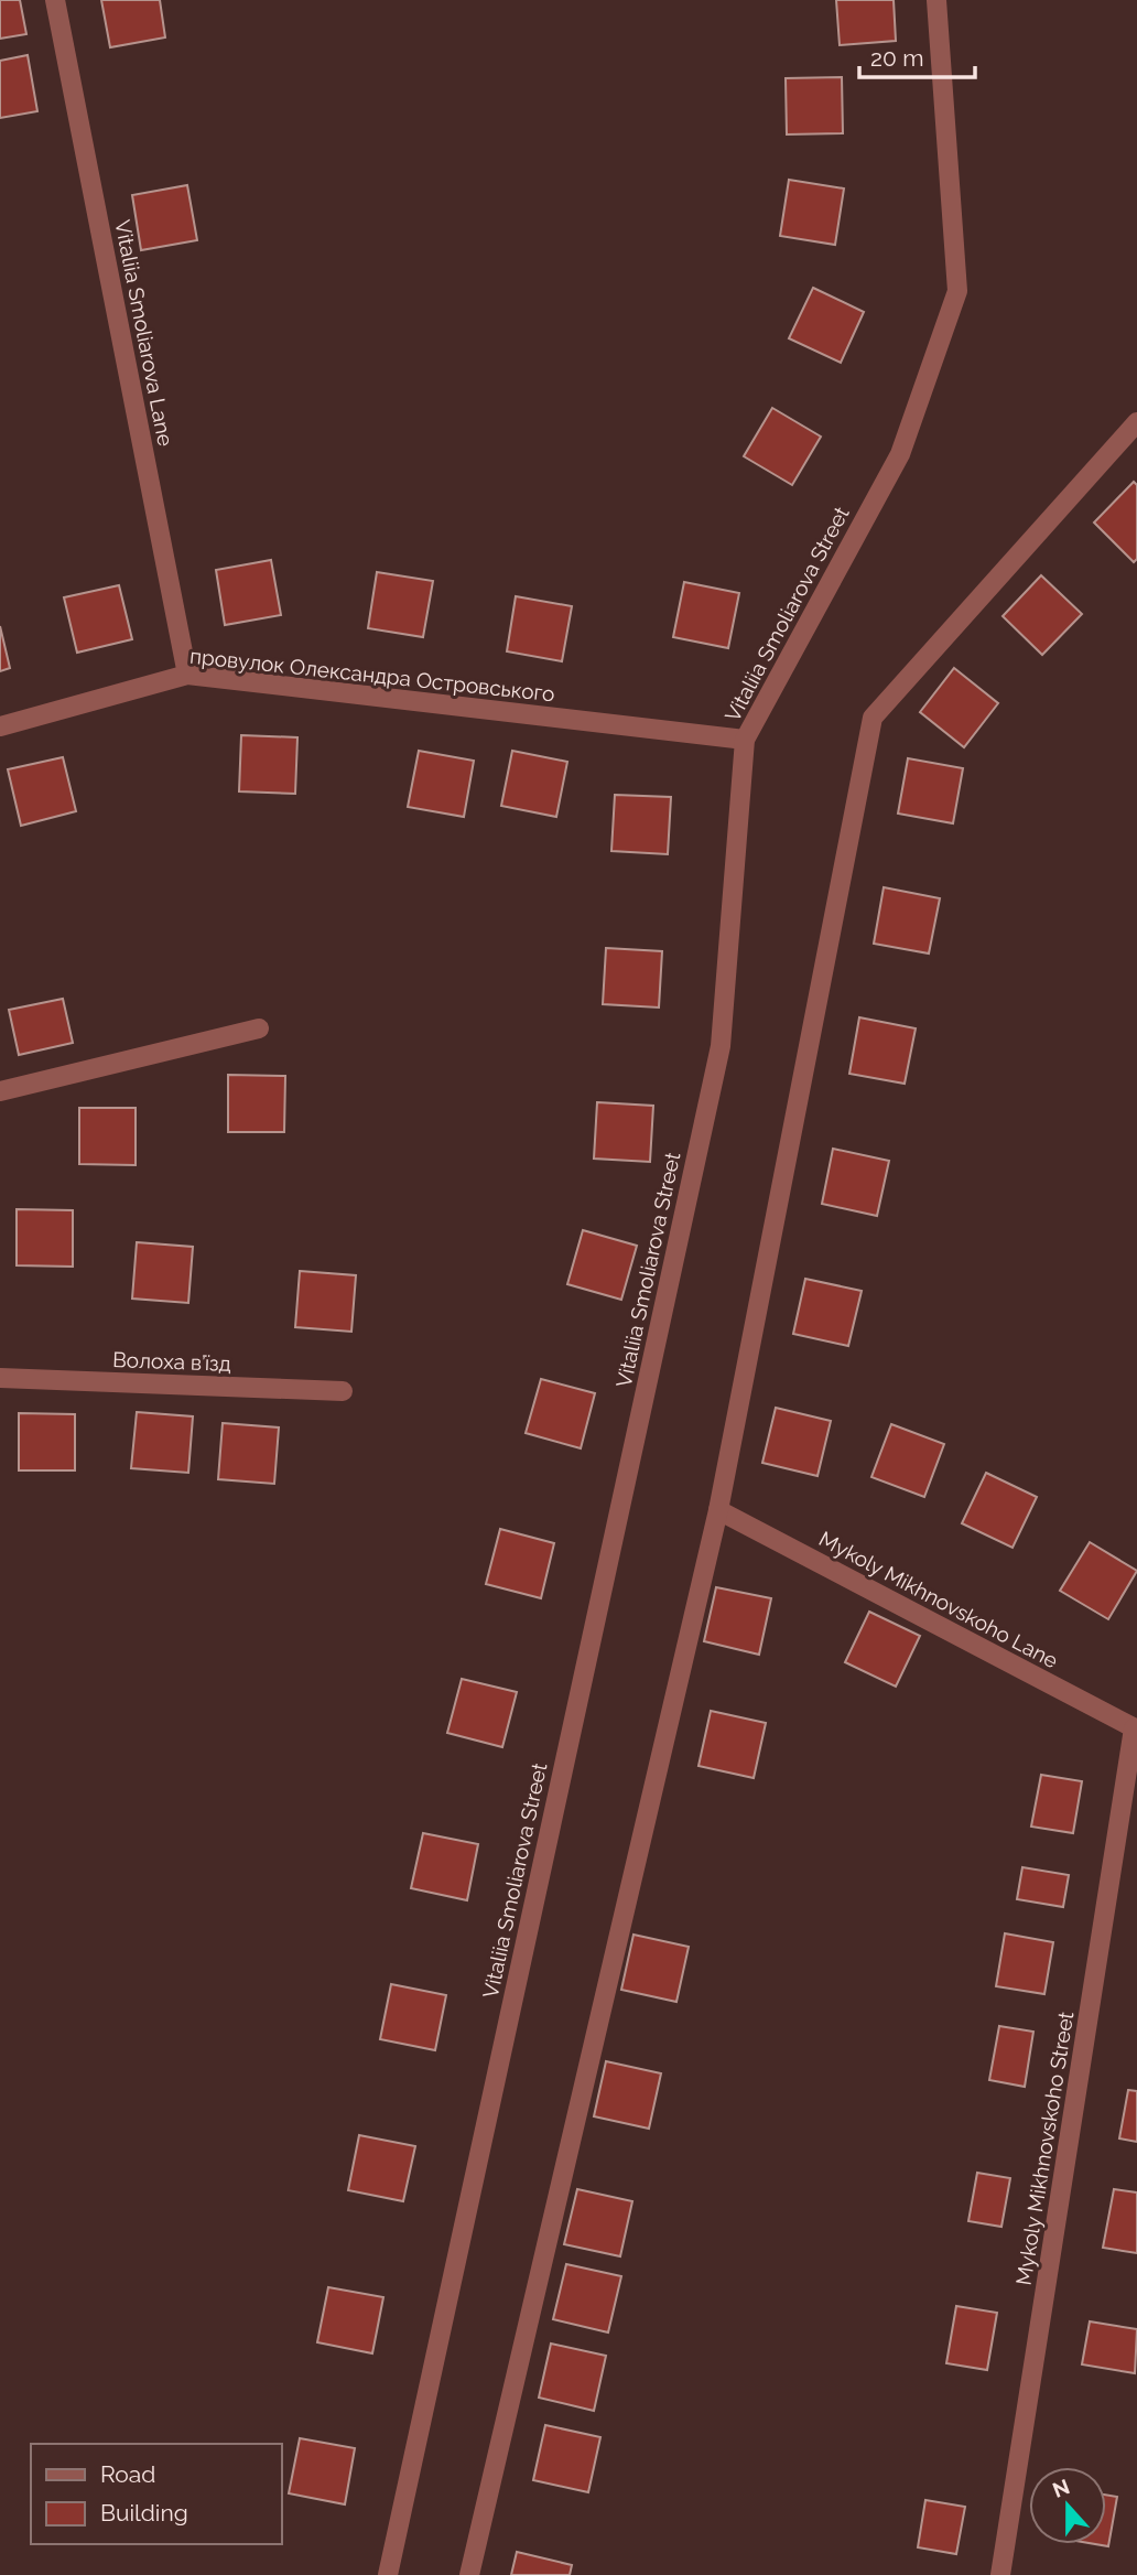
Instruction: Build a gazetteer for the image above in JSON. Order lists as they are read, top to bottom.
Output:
{
  "streets": {
    "street": [
      "Vitaliia Smoliarova Lane",
      "Vitaliia Smoliarova Street",
      "провулок Олександра Островського",
      "Волоха в’їзд",
      "Mykoly Mikhnovskoho Lane",
      "Mykoly Mikhnovskoho Street"
    ]
  },
  "crossings": [
    ["Vitaliia Smoliarova Lane", "провулок Олександра Островського"],
    ["Vitaliia Smoliarova Street", "провулок Олександра Островського"],
    ["Mykoly Mikhnovskoho Lane", "Mykoly Mikhnovskoho Street"]
  ],
  "legend": ["Road", "Building"],
  "scale_bar": "20 m",
  "north": "top"
}
